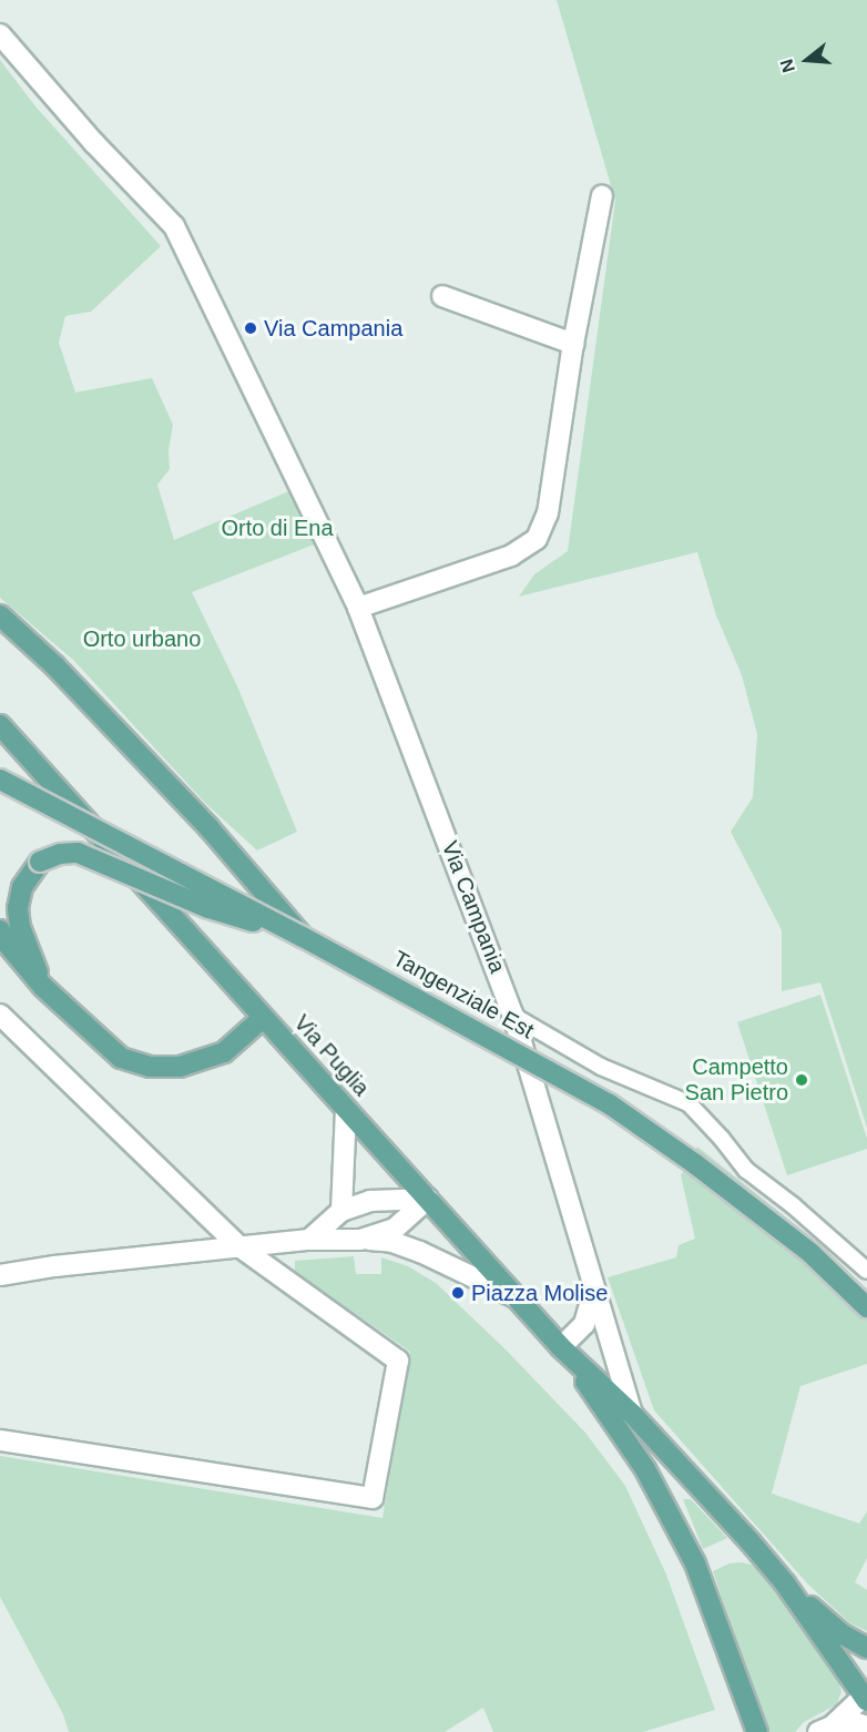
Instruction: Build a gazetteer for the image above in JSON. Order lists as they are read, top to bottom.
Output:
{
  "streets": {
    "main road": ["Tangenziale Est", "Via Puglia"],
    "street": ["Via Campania"]
  },
  "crossings": [
    ["Via Campania", "Via Puglia"]
  ],
  "parks": ["Orto di Ena", "Orto urbano"],
  "places": ["Via Campania", "Campetto San Pietro", "Piazza Molise"],
  "north": "left"
}
